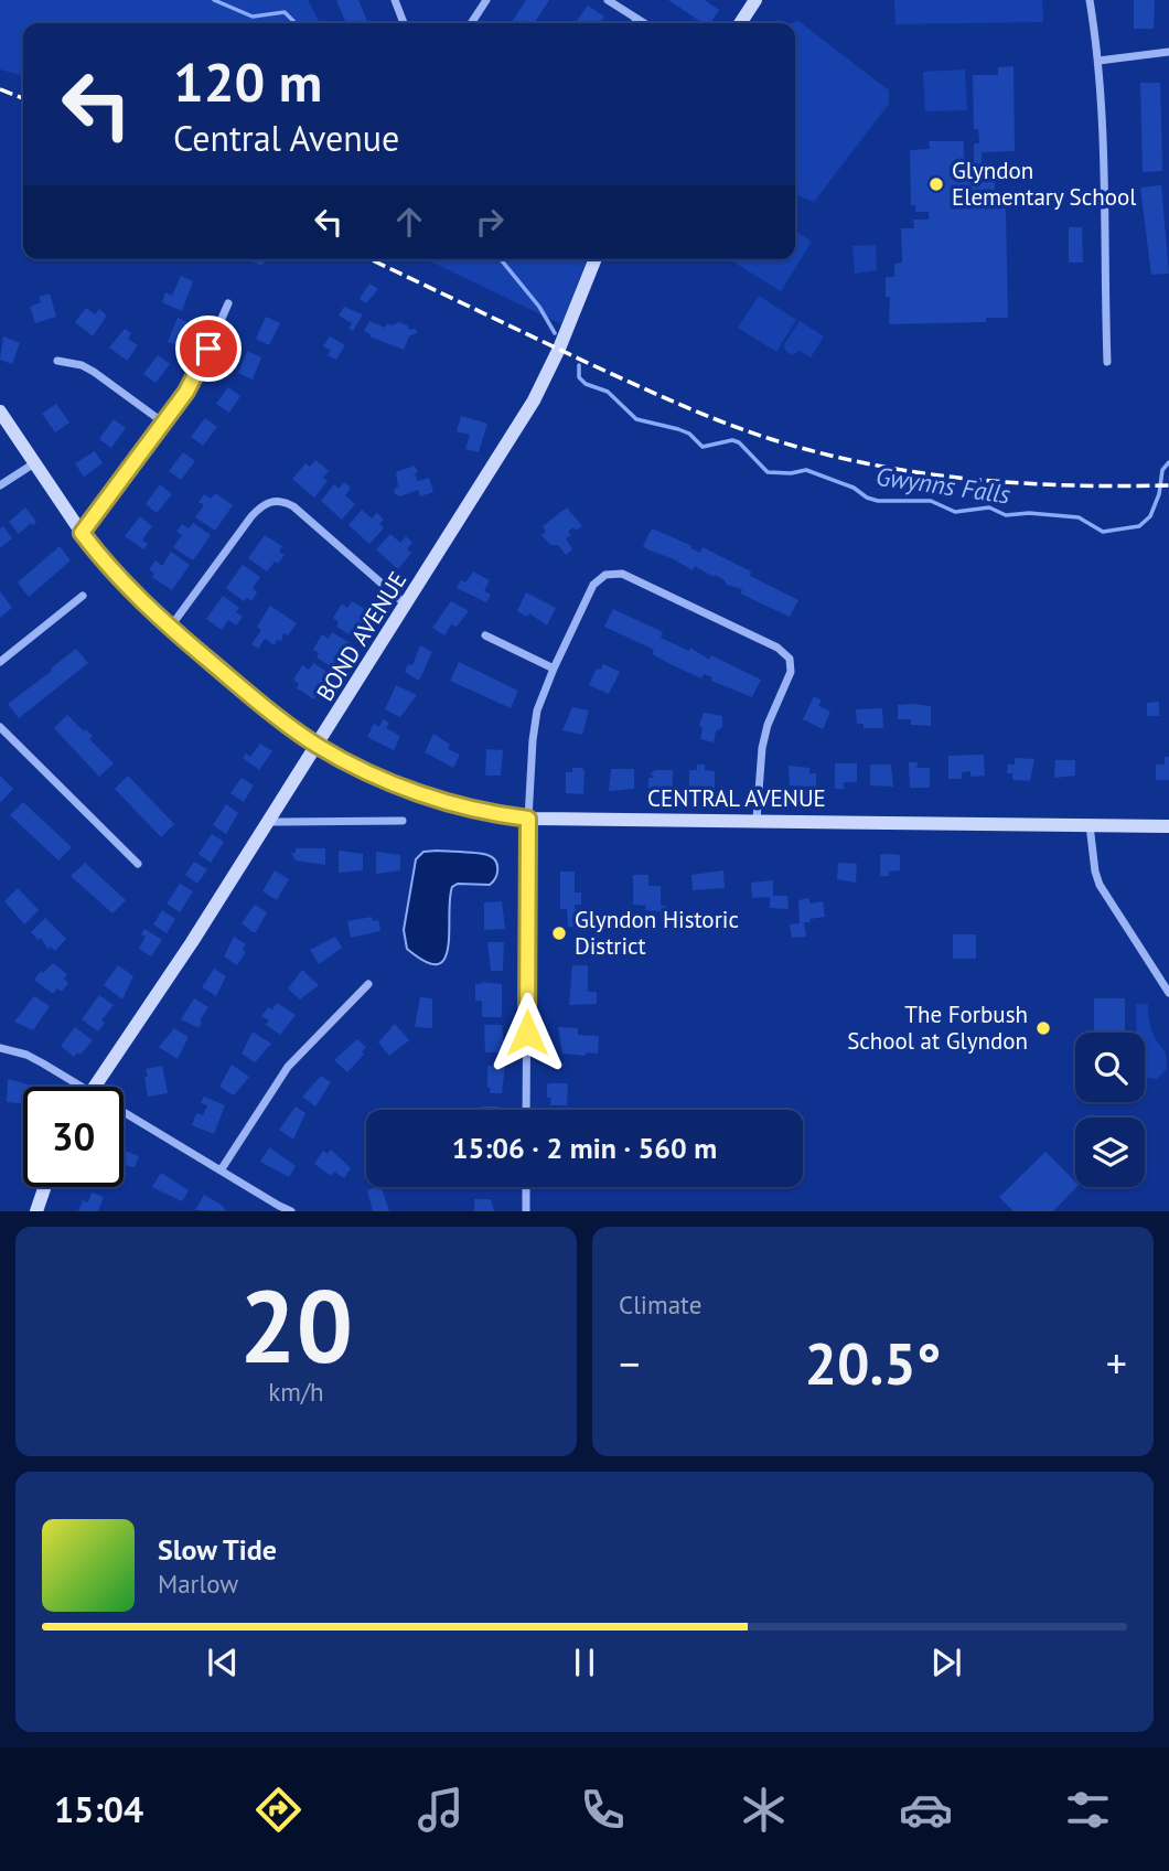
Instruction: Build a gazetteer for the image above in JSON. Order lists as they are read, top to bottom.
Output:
{
  "streets": {
    "main road": ["BOND AVENUE", "CENTRAL AVENUE"]
  },
  "crossings": [
    ["BOND AVENUE", "CENTRAL AVENUE"]
  ],
  "water": ["Gwynns Falls"],
  "places": ["Glyndon Elementary School", "Glyndon Historic District", "The Forbush School at Glyndon"],
  "page": {
    "turn": ["120 m", "Central Avenue"],
    "limit": "30",
    "trip": "15:06 · 2 min · 560 m",
    "tile": [
      ["20", "km/h"],
      "Climate"
    ],
    "heat": ["−", "20.5°", "+"],
    "song": ["Slow Tide", "Marlow"],
    "tabs": "15:04"
  }
}
